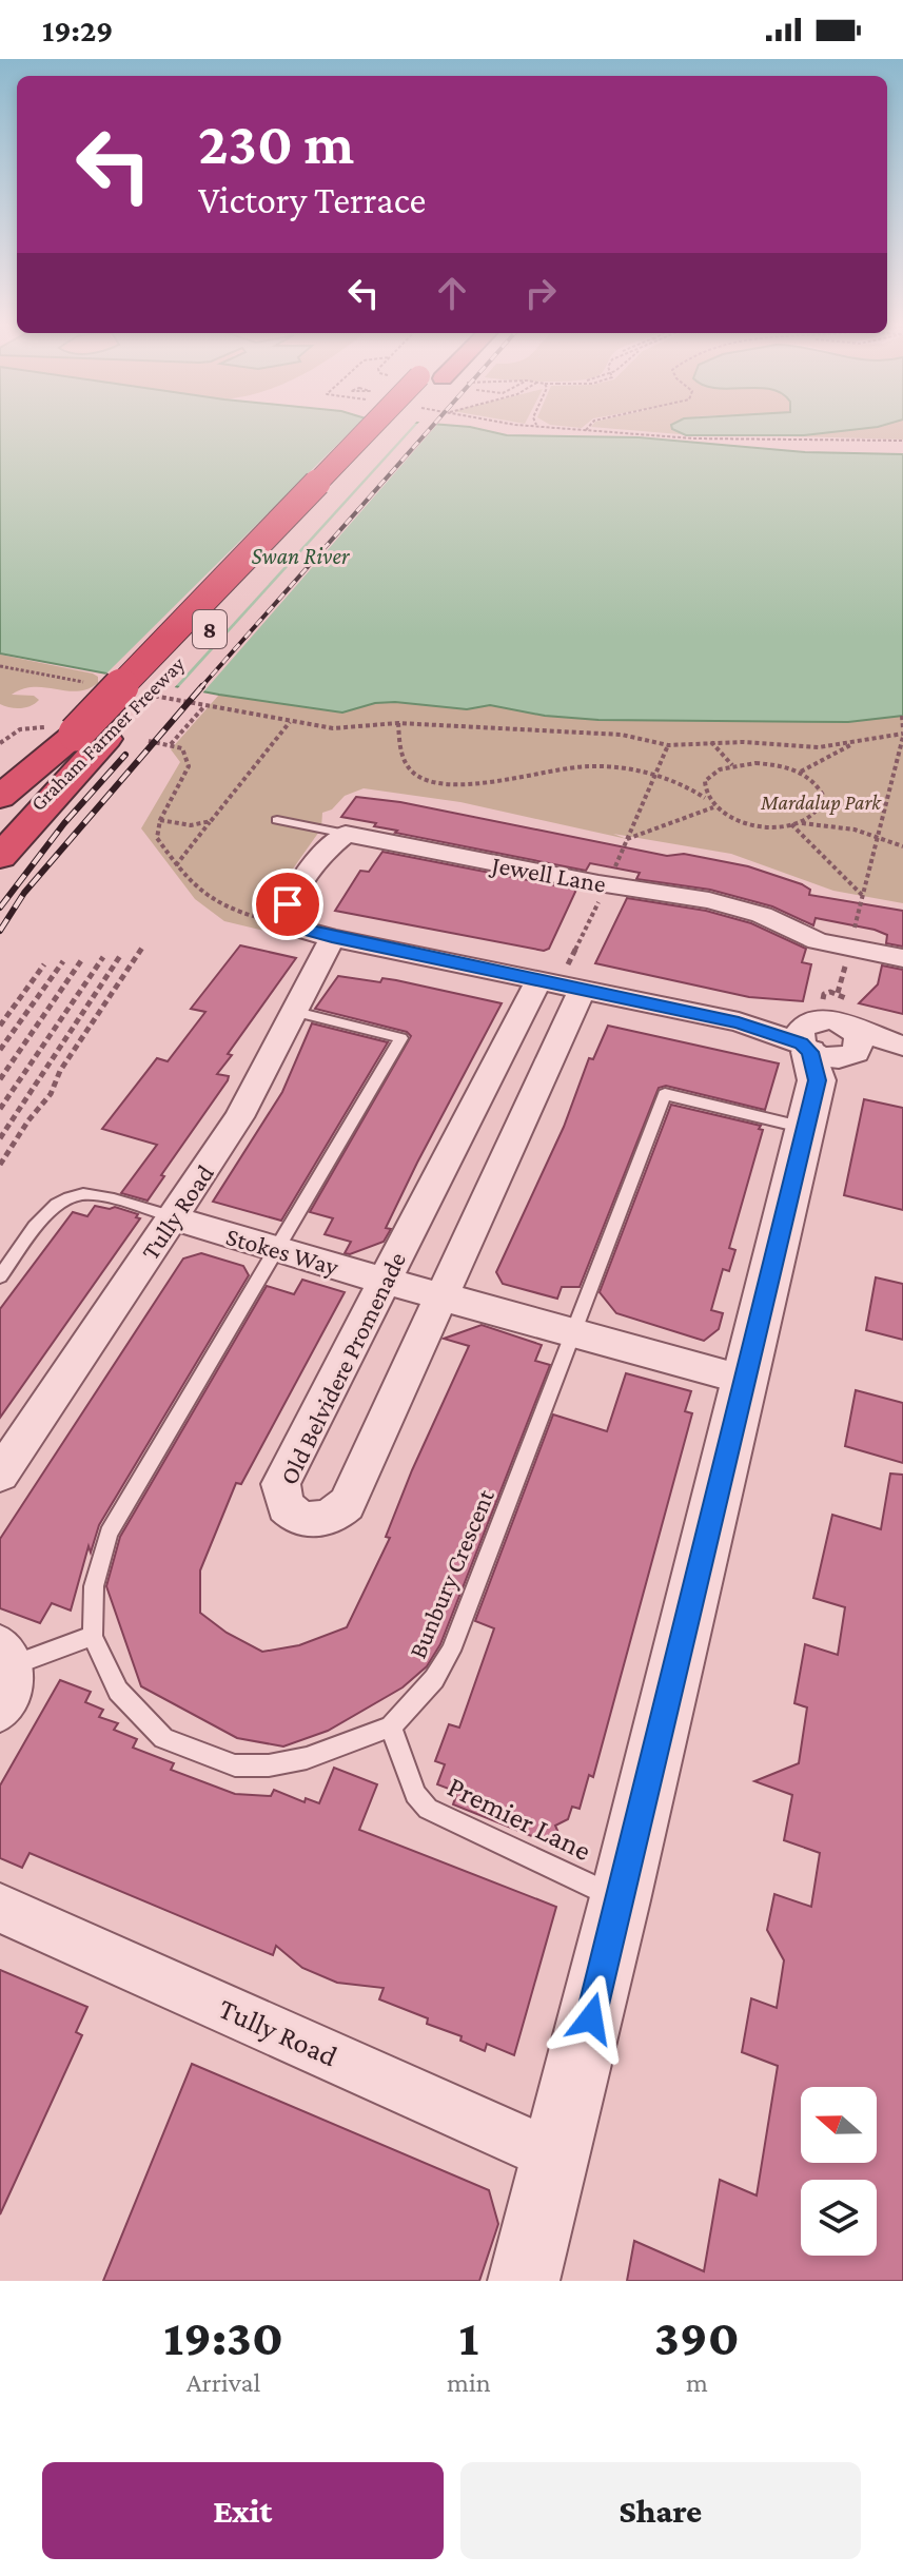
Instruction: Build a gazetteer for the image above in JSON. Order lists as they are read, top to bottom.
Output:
{
  "streets": {
    "highway": ["8", "Graham Farmer Freeway"],
    "street": [
      "Jewell Lane",
      "Tully Road",
      "Stokes Way",
      "Old Belvidere Promenade"
    ],
    "lane": ["Bunbury Crescent", "Premier Lane"]
  },
  "crossings": [
    ["Tully Road", "Stokes Way"],
    ["Tully Road", "Bunbury Crescent"],
    ["Stokes Way", "Old Belvidere Promenade"],
    ["Stokes Way", "Bunbury Crescent"],
    ["Bunbury Crescent", "Premier Lane"]
  ],
  "water": ["Swan River"],
  "parks": ["Mardalup Park"],
  "north": "left",
  "page": {
    "status": "19:29",
    "turn": ["230 m", "Victory Terrace"],
    "eta": [
      "19:30",
      "Arrival",
      "1",
      "min",
      "390",
      "m"
    ],
    "buttons": ["Exit", "Share"]
  }
}
